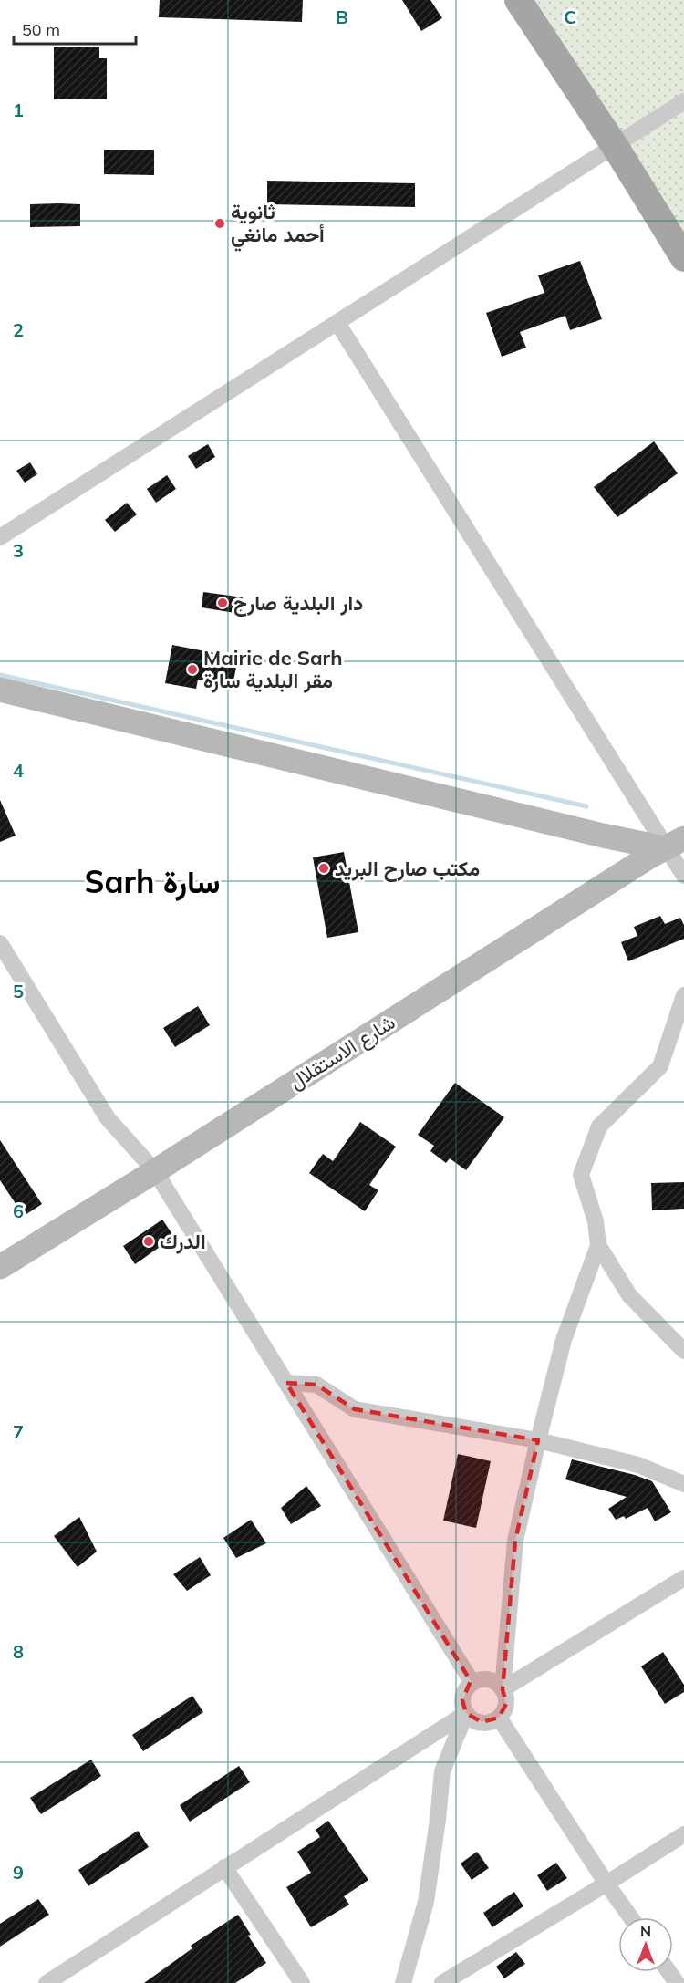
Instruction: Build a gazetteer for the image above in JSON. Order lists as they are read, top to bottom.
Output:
{
  "streets": {
    "street": ["شارع الاستقلال"]
  },
  "districts": ["Sarh سارة"],
  "places": [
    "ثانوية أحمد مانغي",
    "دار البلدية صارح",
    "Mairie de Sarh مقر البلدية سارة",
    "مكتب صارح البريد",
    "الدرك"
  ],
  "scale_bar": "50 m",
  "north": "top",
  "grid": {
    "columns": ["B", "C"],
    "rows": [
      "1",
      "2",
      "3",
      "4",
      "5",
      "6",
      "7",
      "8",
      "9"
    ]
  }
}
